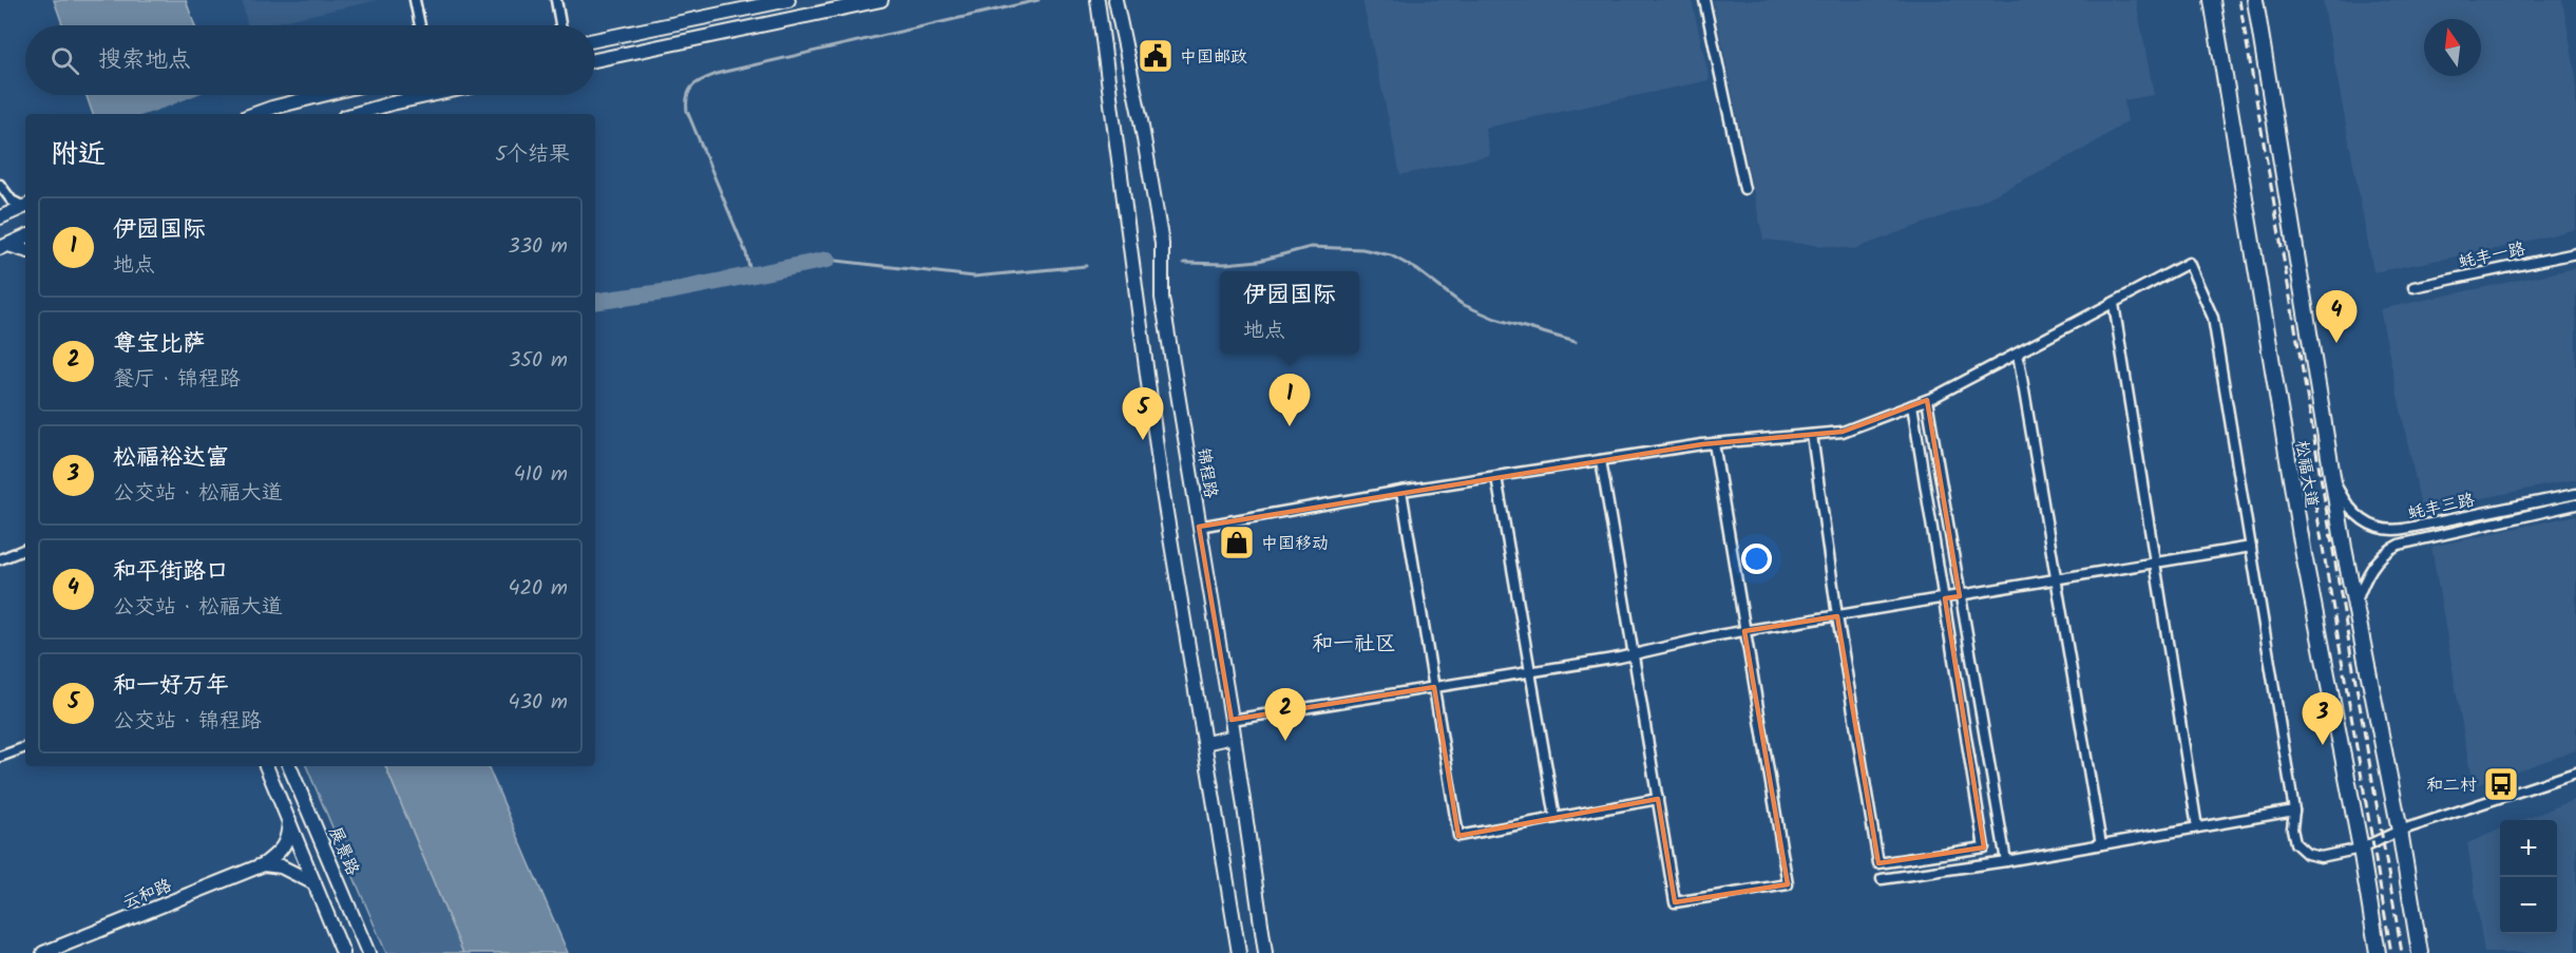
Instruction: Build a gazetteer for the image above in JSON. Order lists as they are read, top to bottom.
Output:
{
  "streets": {
    "main road": [
      "锦程路",
      "松福大道",
      "展景路",
      "云和路"
    ],
    "street": ["蚝丰一路", "蚝丰三路"]
  },
  "crossings": [
    ["松福大道", "蚝丰三路"]
  ],
  "districts": ["和一社区"],
  "places": {
    "public building": ["中国邮政"],
    "shop": ["中国移动"],
    "bus stop": ["和二村"]
  },
  "north": "top",
  "page": {
    "search": "搜索地点",
    "heading": ["附近", "5个结果"],
    "list": [
      {
        "mark": "1",
        "name": "伊园国际",
        "note": "地点",
        "value": "330 m"
      },
      {
        "mark": "2",
        "name": "尊宝比萨",
        "note": "餐厅 · 锦程路",
        "value": "350 m"
      },
      {
        "mark": "3",
        "name": "松福裕达富",
        "note": "公交站 · 松福大道",
        "value": "410 m"
      },
      {
        "mark": "4",
        "name": "和平街路口",
        "note": "公交站 · 松福大道",
        "value": "420 m"
      },
      {
        "mark": "5",
        "name": "和一好万年",
        "note": "公交站 · 锦程路",
        "value": "430 m"
      }
    ],
    "popup": ["伊园国际", "地点"],
    "pins": [
      "4",
      "1",
      "5",
      "2",
      "3"
    ],
    "map_buttons": ["+", "−"]
  }
}
